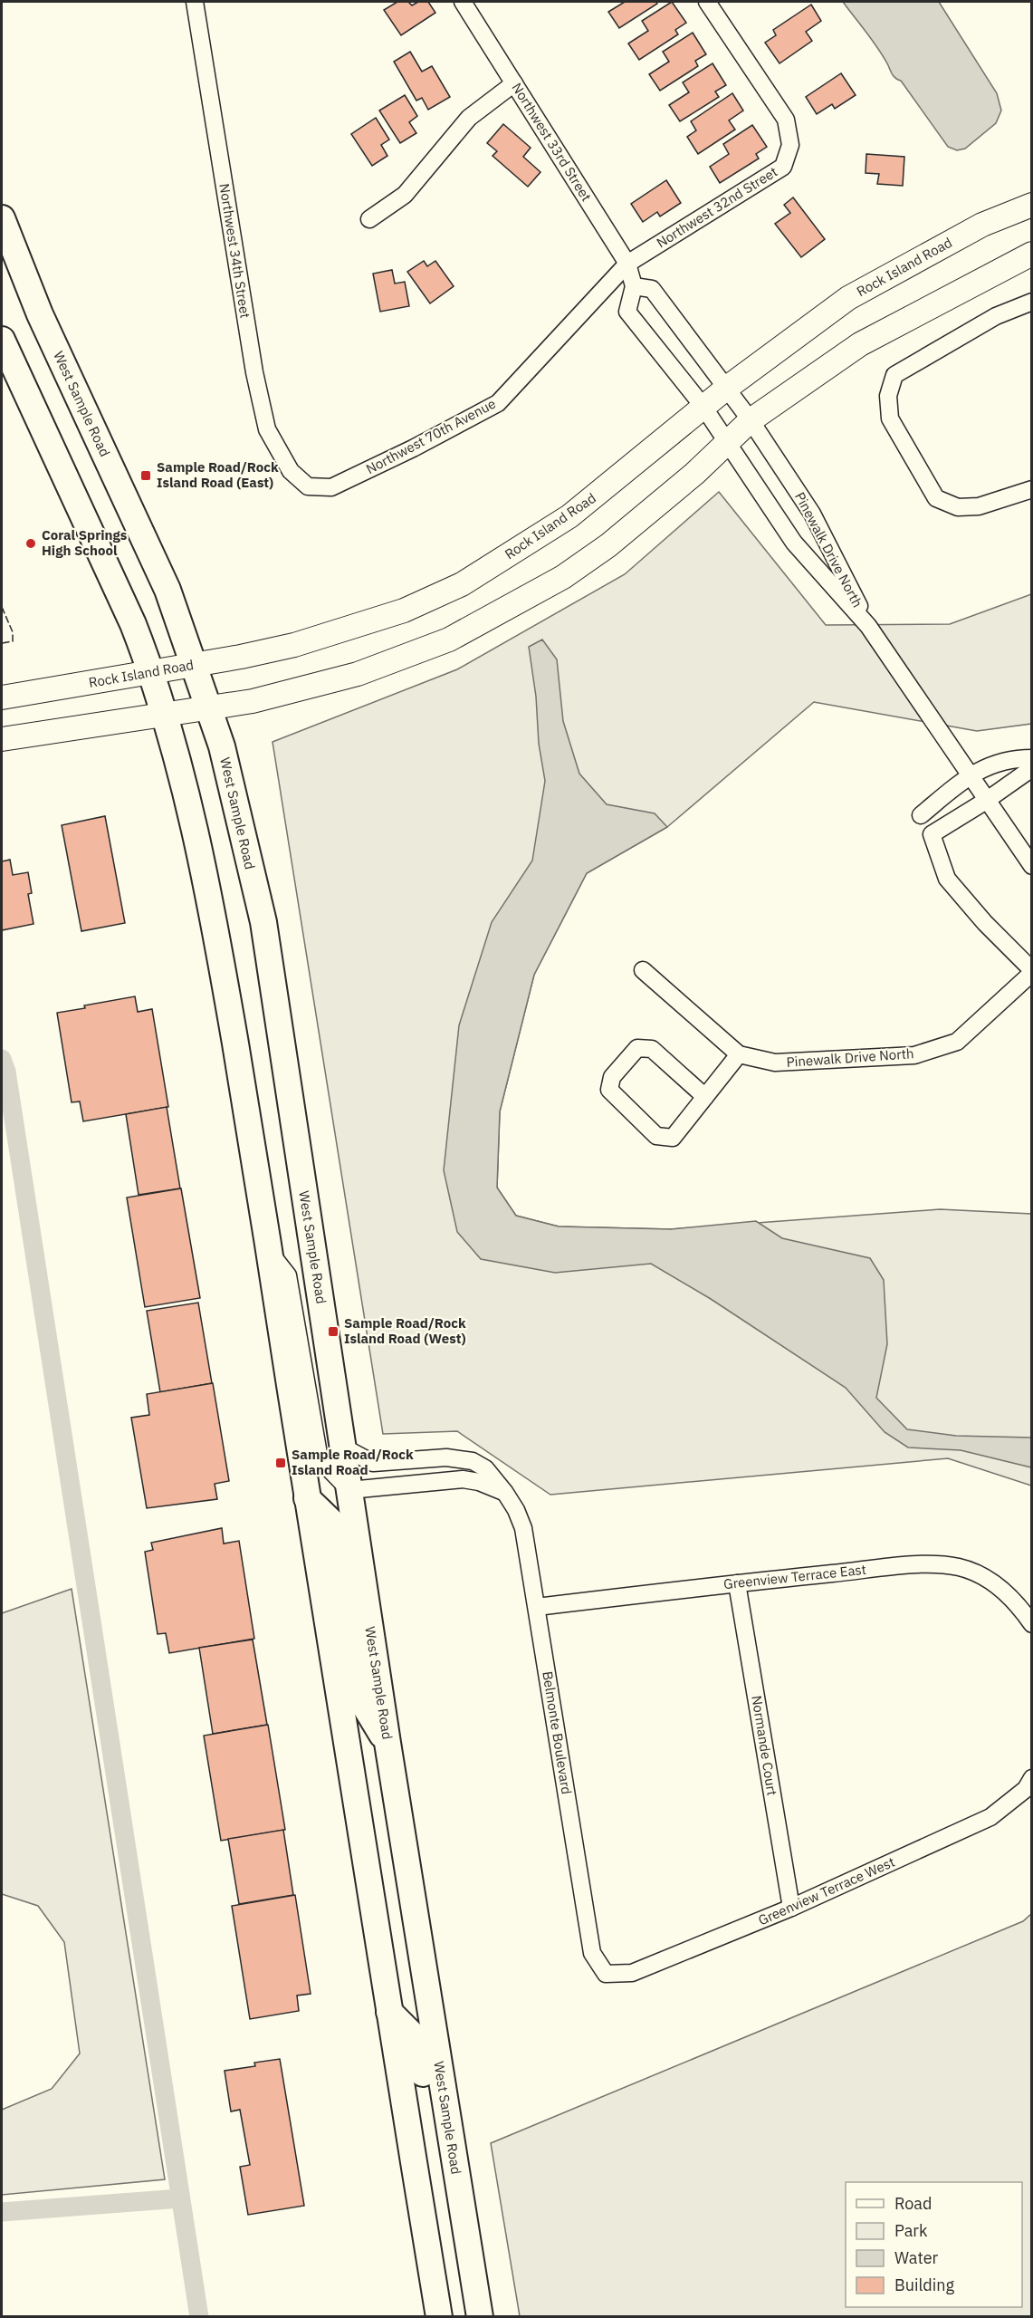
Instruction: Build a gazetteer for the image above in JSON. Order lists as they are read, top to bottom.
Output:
{
  "streets": {
    "main road": ["Rock Island Road", "West Sample Road"],
    "street": [
      "Northwest 33rd Street",
      "Northwest 32nd Street",
      "Northwest 34th Street",
      "Northwest 70th Avenue",
      "Pinewalk Drive North",
      "Greenview Terrace East",
      "Belmonte Boulevard",
      "Normande Court",
      "Greenview Terrace West"
    ]
  },
  "crossings": [
    ["Northwest 33rd Street", "Northwest 32nd Street"],
    ["Northwest 33rd Street", "Rock Island Road"],
    ["Northwest 33rd Street", "Northwest 70th Avenue"],
    ["Northwest 33rd Street", "Pinewalk Drive North"],
    ["Northwest 32nd Street", "Northwest 70th Avenue"],
    ["Northwest 34th Street", "Northwest 70th Avenue"],
    ["Rock Island Road", "West Sample Road"],
    ["Rock Island Road", "Pinewalk Drive North"],
    ["West Sample Road", "Belmonte Boulevard"],
    ["Greenview Terrace East", "Belmonte Boulevard"],
    ["Greenview Terrace East", "Normande Court"],
    ["Belmonte Boulevard", "Greenview Terrace West"],
    ["Normande Court", "Greenview Terrace West"]
  ],
  "places": {
    "transit": ["Sample Road/Rock Island Road (East)", "Sample Road/Rock Island Road (West)", "Sample Road/Rock Island Road"],
    "other": ["Coral Springs High School"]
  },
  "legend": [
    "Road",
    "Park",
    "Water",
    "Building"
  ]
}
